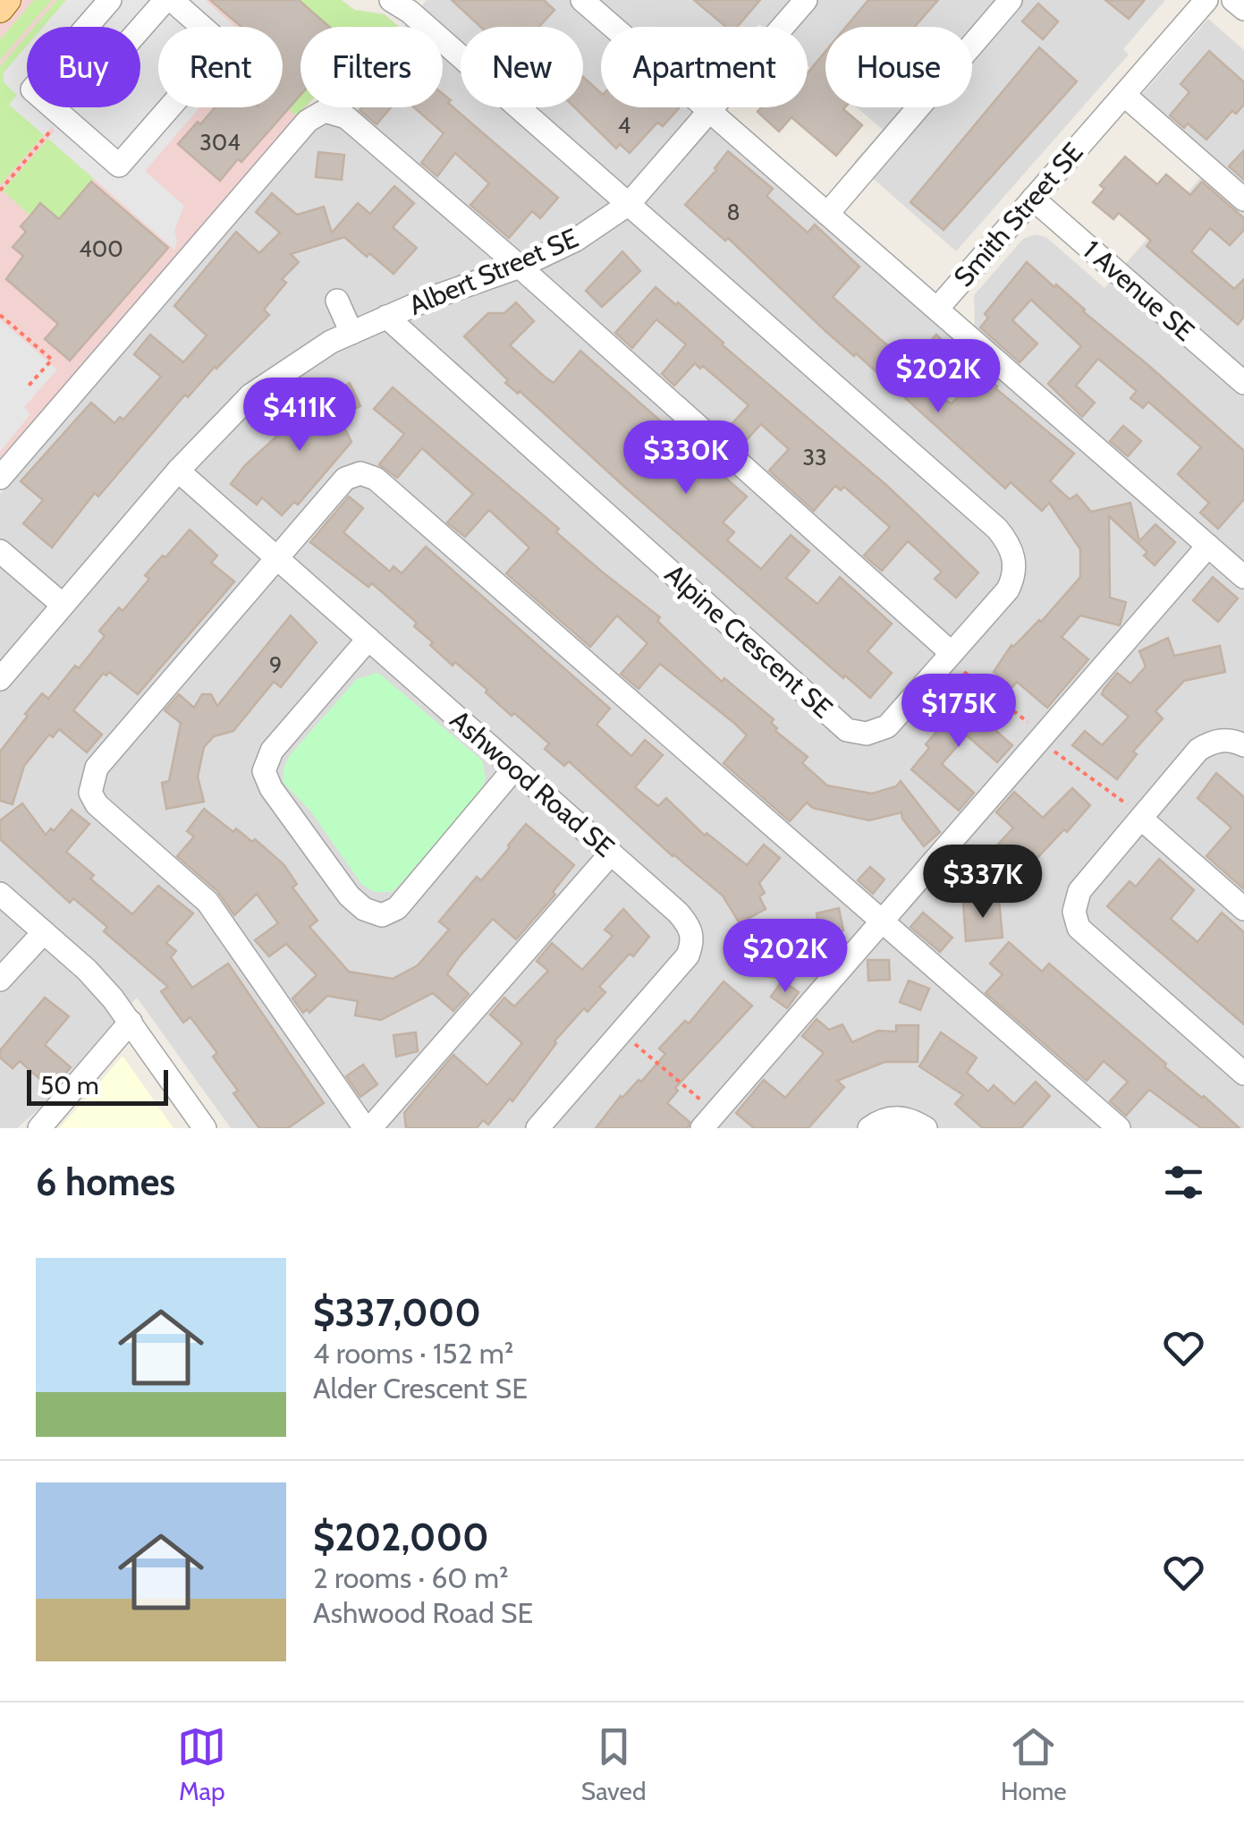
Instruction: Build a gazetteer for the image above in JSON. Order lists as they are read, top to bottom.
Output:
{
  "streets": {
    "street": [
      "Smith Street SE",
      "Albert Street SE",
      "1 Avenue SE",
      "Alpine Crescent SE",
      "Ashwood Road SE"
    ]
  },
  "crossings": [
    ["Smith Street SE", "1 Avenue SE"],
    ["Albert Street SE", "Alpine Crescent SE"],
    ["Albert Street SE", "Ashwood Road SE"]
  ],
  "house_numbers": [
    "4",
    "304",
    "8",
    "400",
    "33",
    "9"
  ],
  "scale_bar": "50 m",
  "page": {
    "chip": [
      "Buy",
      "Rent",
      "Filters",
      "New",
      "Apartment",
      "House"
    ],
    "price": [
      "$202K",
      "$411K",
      "$330K",
      "$175K",
      "$337K",
      "$202K"
    ],
    "scale": "50 m",
    "heading": "6 homes",
    "list": [
      {
        "name": "$337,000",
        "note": "4 rooms · 152 m² · Alder Crescent SE"
      },
      {
        "name": "$202,000",
        "note": "2 rooms · 60 m² · Ashwood Road SE"
      }
    ],
    "tabs": ["Map", "Saved", "Home"]
  }
}
